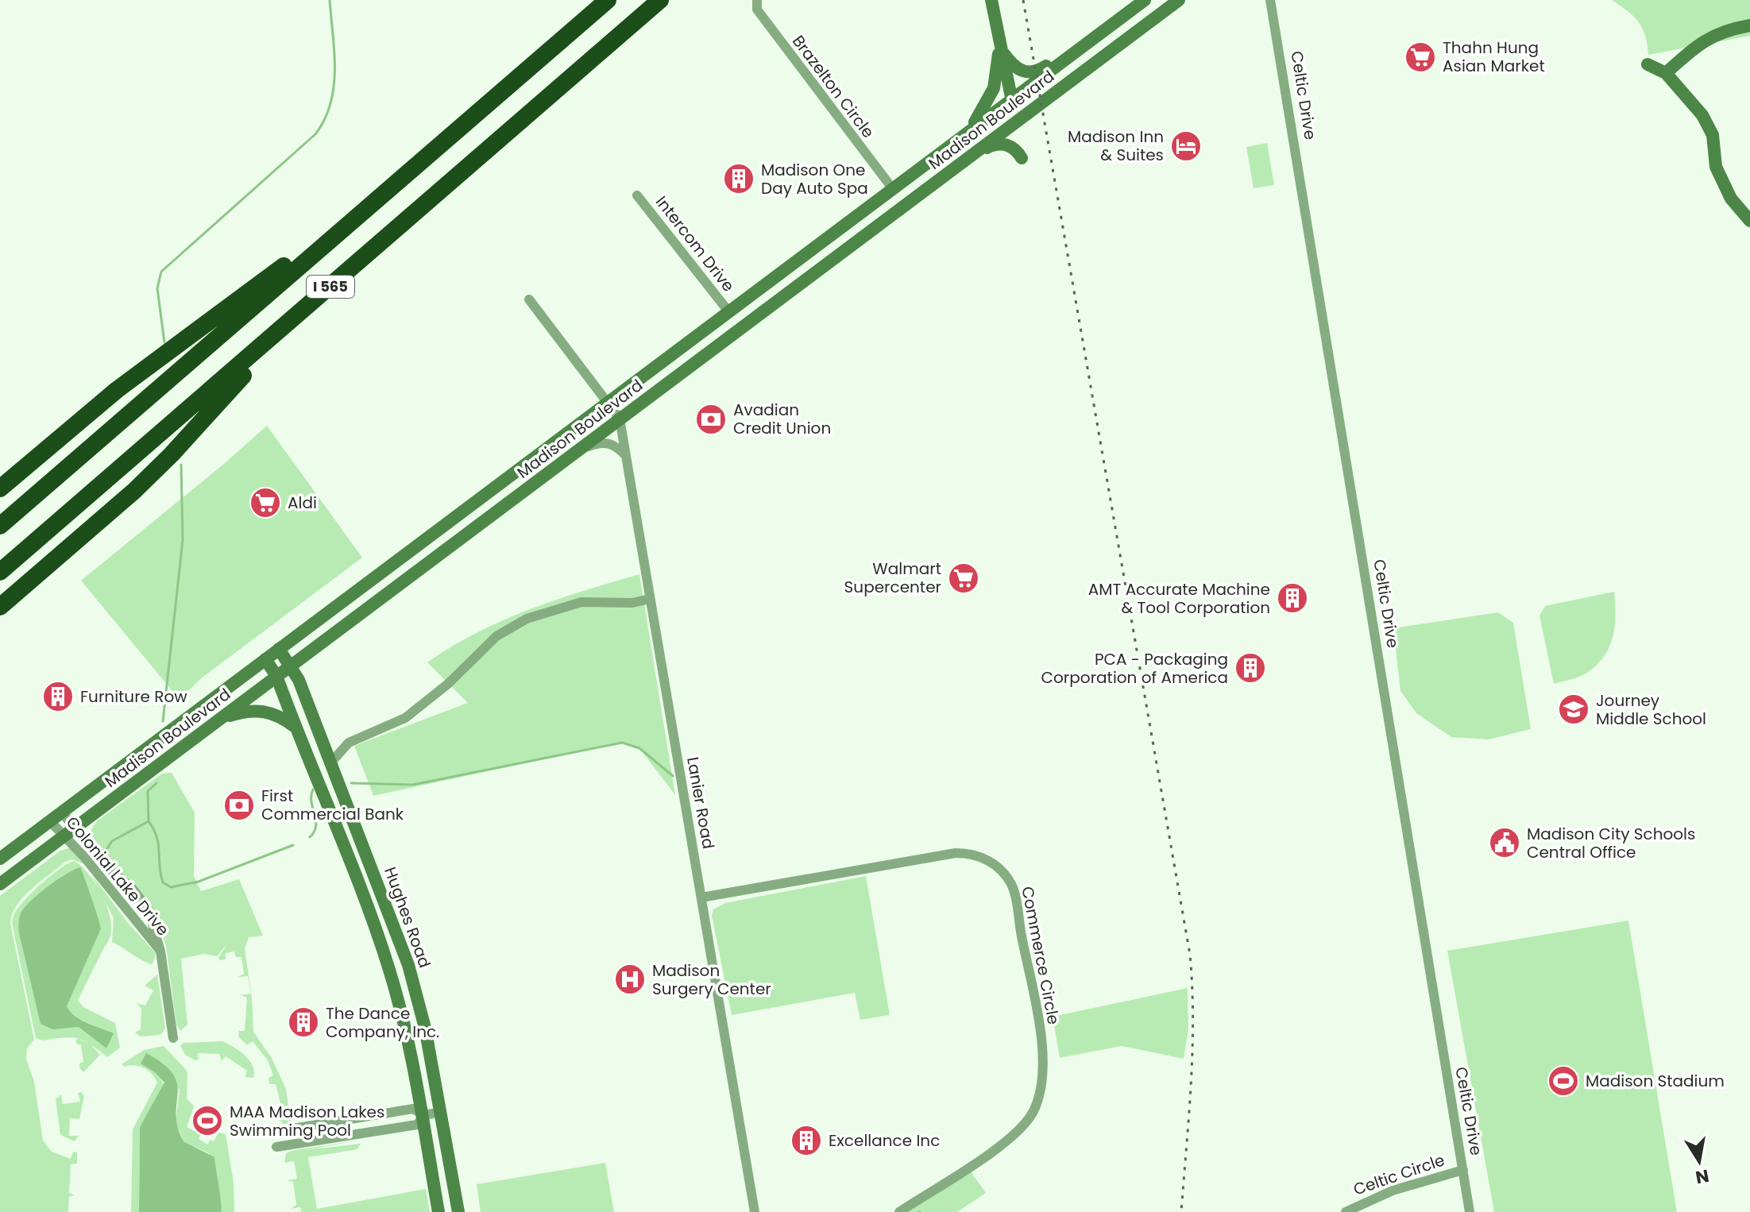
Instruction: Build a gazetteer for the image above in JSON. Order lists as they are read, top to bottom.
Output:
{
  "streets": {
    "highway": ["I 565"],
    "main road": ["Madison Boulevard", "Hughes Road"],
    "street": [
      "Brazelton Circle",
      "Celtic Drive",
      "Intercom Drive",
      "Lanier Road",
      "Colonial Lake Drive",
      "Commerce Circle",
      "Celtic Circle"
    ]
  },
  "crossings": [
    ["Brazelton Circle", "Madison Boulevard"],
    ["Celtic Drive", "Celtic Circle"],
    ["Madison Boulevard", "Intercom Drive"],
    ["Madison Boulevard", "Lanier Road"],
    ["Madison Boulevard", "Colonial Lake Drive"],
    ["Madison Boulevard", "Hughes Road"],
    ["Lanier Road", "Commerce Circle"]
  ],
  "places": {
    "supermarket": ["Thahn Hung Asian Market", "Aldi", "Walmart Supercenter"],
    "hotel": ["Madison Inn & Suites"],
    "building": [
      "Madison One Day Auto Spa",
      "AMT Accurate Machine & Tool Corporation",
      "PCA - Packaging Corporation of America",
      "Furniture Row",
      "The Dance Company, Inc.",
      "Excellance Inc"
    ],
    "bank": ["Avadian Credit Union", "First Commercial Bank"],
    "school or university": ["Journey Middle School"],
    "public building": ["Madison City Schools Central Office"],
    "hospital": ["Madison Surgery Center"],
    "sports": ["Madison Stadium", "MAA Madison Lakes Swimming Pool"]
  },
  "north": "bottom"
}
